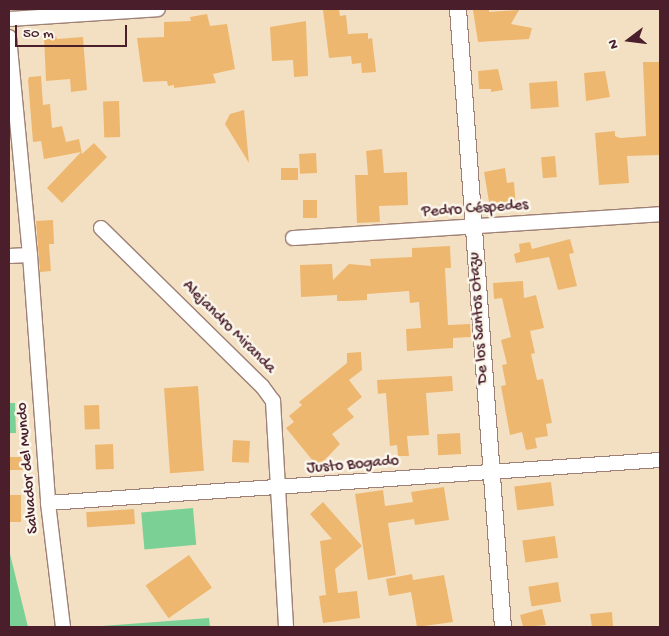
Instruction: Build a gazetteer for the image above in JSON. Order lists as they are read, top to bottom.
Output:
{
  "streets": {
    "street": [
      "Pedro Céspedes",
      "De los Santos Otazu",
      "Alejandro Miranda",
      "Justo Bogado",
      "Salvador del Mundo"
    ]
  },
  "crossings": [
    ["Pedro Céspedes", "De los Santos Otazu"],
    ["De los Santos Otazu", "Justo Bogado"],
    ["Alejandro Miranda", "Justo Bogado"],
    ["Justo Bogado", "Salvador del Mundo"]
  ],
  "scale_bar": "50 m",
  "north": "left"
}
